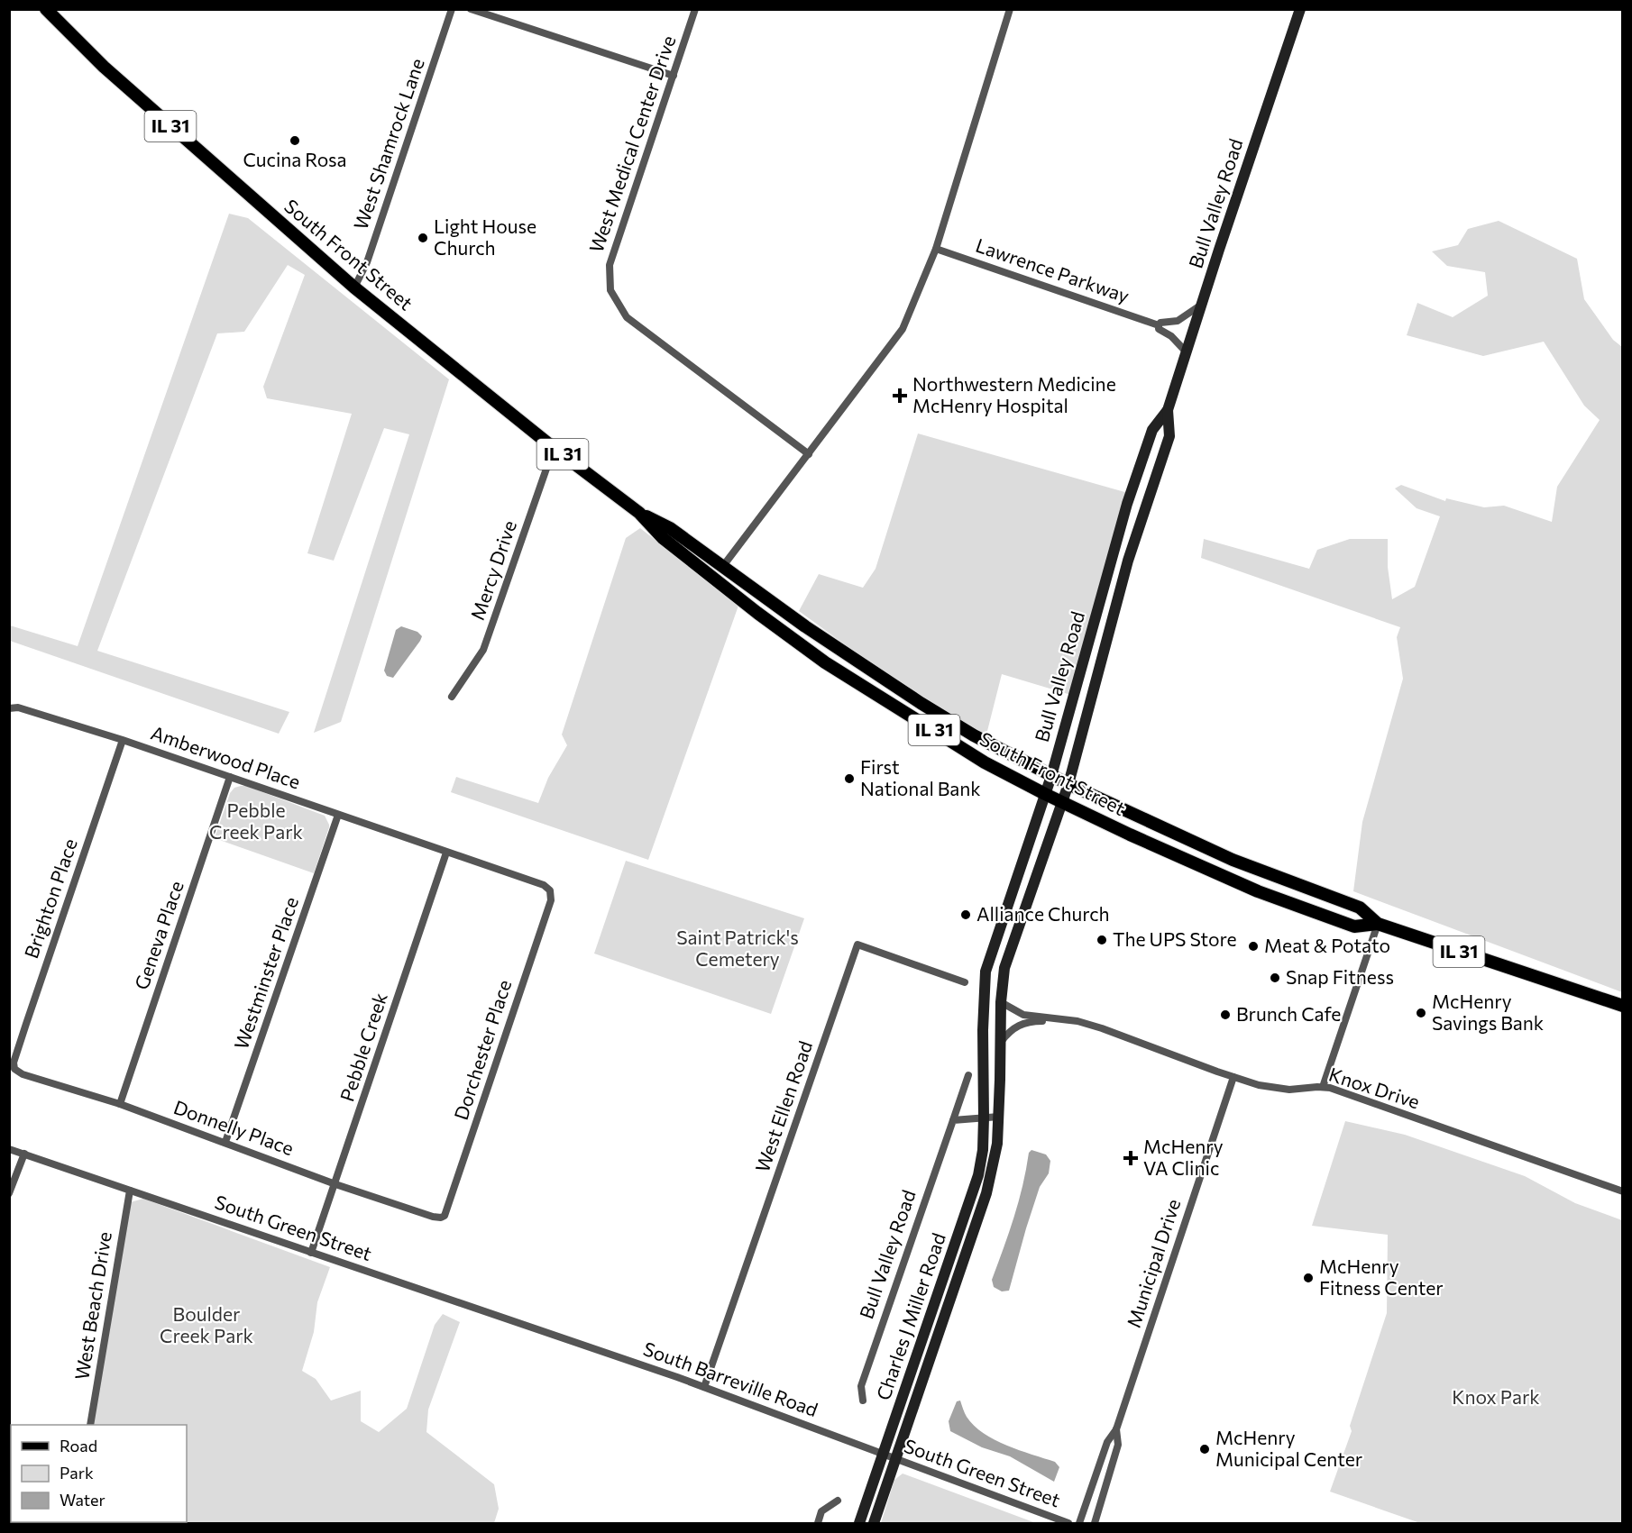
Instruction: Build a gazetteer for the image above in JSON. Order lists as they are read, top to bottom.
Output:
{
  "streets": {
    "main road": ["IL 31", "South Front Street"],
    "street": [
      "West Shamrock Lane",
      "West Medical Center Drive",
      "Bull Valley Road",
      "Lawrence Parkway",
      "Mercy Drive",
      "Amberwood Place",
      "Brighton Place",
      "Geneva Place",
      "Westminster Place",
      "Pebble Creek",
      "Dorchester Place",
      "Knox Drive",
      "West Ellen Road",
      "Donnelly Place",
      "South Green Street",
      "Municipal Drive",
      "West Beach Drive",
      "Charles J Miller Road",
      "South Barreville Road"
    ]
  },
  "crossings": [
    ["West Shamrock Lane", "South Front Street"],
    ["Bull Valley Road", "South Front Street"],
    ["Bull Valley Road", "Lawrence Parkway"],
    ["Bull Valley Road", "Knox Drive"],
    ["Bull Valley Road", "South Green Street"],
    ["Bull Valley Road", "Charles J Miller Road"],
    ["South Front Street", "Mercy Drive"],
    ["Amberwood Place", "Brighton Place"],
    ["Amberwood Place", "Geneva Place"],
    ["Amberwood Place", "Westminster Place"],
    ["Amberwood Place", "Pebble Creek"],
    ["Amberwood Place", "Dorchester Place"],
    ["Brighton Place", "Donnelly Place"],
    ["Geneva Place", "Donnelly Place"],
    ["Westminster Place", "Donnelly Place"],
    ["Pebble Creek", "Donnelly Place"],
    ["Pebble Creek", "South Green Street"],
    ["Dorchester Place", "Donnelly Place"],
    ["Knox Drive", "Municipal Drive"],
    ["West Ellen Road", "South Barreville Road"],
    ["South Green Street", "West Beach Drive"],
    ["South Green Street", "Charles J Miller Road"],
    ["South Green Street", "South Barreville Road"],
    ["Charles J Miller Road", "South Barreville Road"]
  ],
  "parks": [
    "Pebble Creek Park",
    "Saint Patrick's Cemetery",
    "Boulder Creek Park",
    "Knox Park"
  ],
  "places": {
    "other": [
      "Cucina Rosa",
      "Light House Church",
      "First National Bank",
      "Alliance Church",
      "The UPS Store",
      "Meat & Potato",
      "Snap Fitness",
      "McHenry Savings Bank",
      "Brunch Cafe",
      "McHenry Fitness Center",
      "McHenry Municipal Center"
    ],
    "health": ["Northwestern Medicine McHenry Hospital", "McHenry VA Clinic"]
  },
  "legend": ["Road", "Park", "Water"]
}
